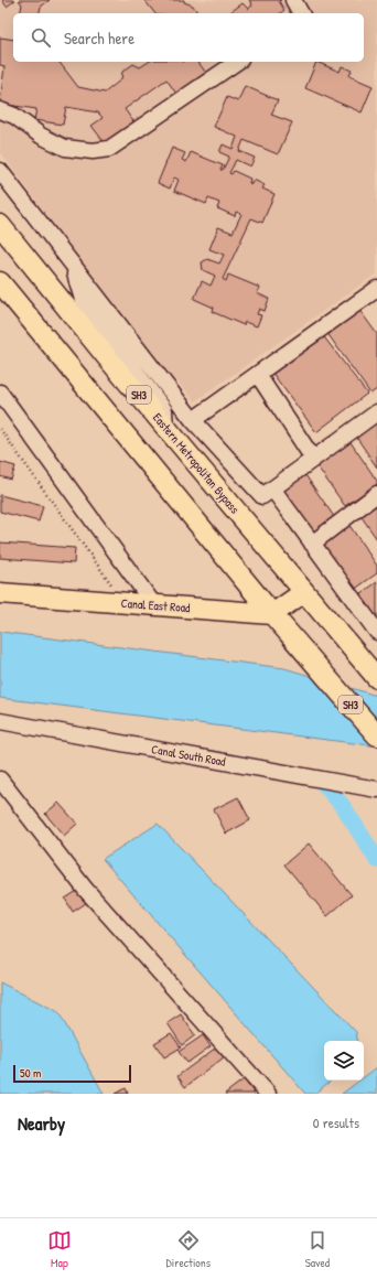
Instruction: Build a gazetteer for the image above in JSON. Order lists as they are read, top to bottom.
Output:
{
  "streets": {
    "main road": ["SH3", "Eastern Metropolitan Bypass", "Canal East Road"],
    "street": ["Canal South Road"]
  },
  "crossings": [
    ["SH3", "Canal East Road"]
  ],
  "scale_bar": "50 m",
  "page": {
    "search": "Search here",
    "scale": "50 m",
    "heading": ["Nearby", "0 results"],
    "nav": ["Map", "Directions", "Saved"]
  }
}
